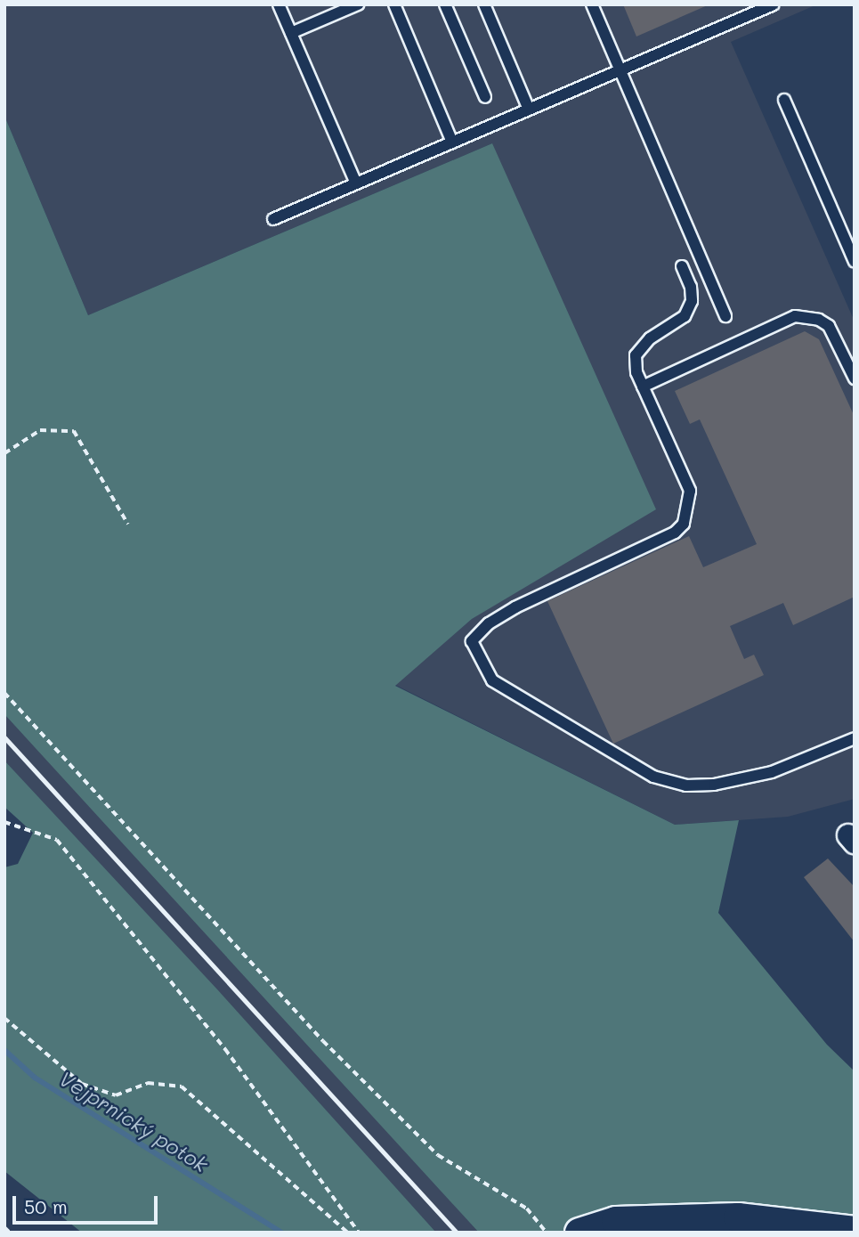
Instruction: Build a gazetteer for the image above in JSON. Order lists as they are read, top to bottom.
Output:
{
  "water": ["Vejprnický potok"],
  "scale_bar": "50 m"
}
